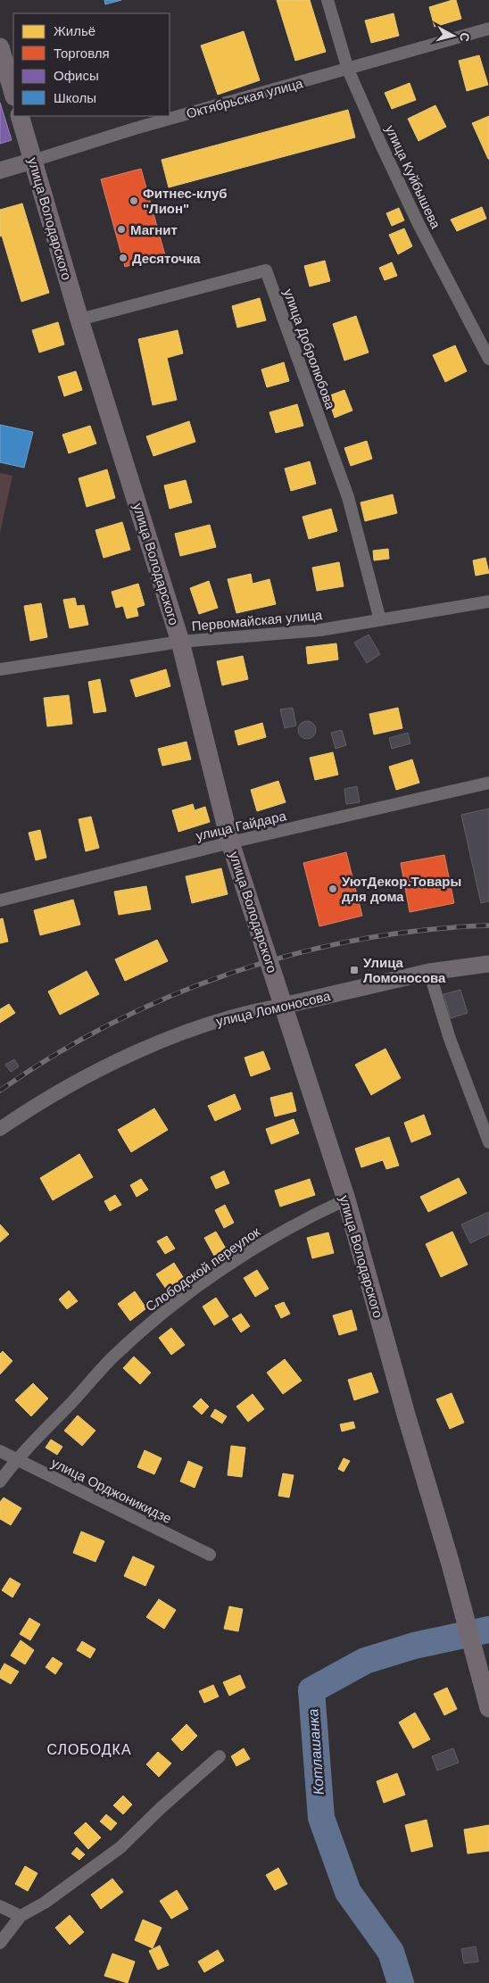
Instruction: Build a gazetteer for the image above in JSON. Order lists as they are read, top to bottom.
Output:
{
  "streets": {
    "main road": ["Октябрьская улица", "улица Володарского", "улица Ломоносова"],
    "street": [
      "улица Куйбышева",
      "улица Добролюбова",
      "Первомайская улица",
      "улица Гайдара",
      "Слободской переулок",
      "улица Орджоникидзе"
    ]
  },
  "crossings": [
    ["Октябрьская улица", "улица Куйбышева"],
    ["Октябрьская улица", "улица Володарского"],
    ["улица Володарского", "улица Добролюбова"],
    ["улица Володарского", "Первомайская улица"],
    ["улица Володарского", "улица Гайдара"],
    ["улица Володарского", "улица Ломоносова"],
    ["улица Володарского", "Слободской переулок"],
    ["улица Добролюбова", "Первомайская улица"],
    ["Слободской переулок", "улица Орджоникидзе"]
  ],
  "districts": ["СЛОБОДКА"],
  "water": ["Котлашанка"],
  "places": {
    "other": [
      "Фитнес-клуб \"Лион\"",
      "Магнит",
      "Десяточка",
      "УютДекор.Товары для дома"
    ],
    "transit": ["Улица Ломоносова"]
  },
  "legend": [
    "Жильё",
    "Торговля",
    "Офисы",
    "Школы"
  ],
  "north": "right"
}
